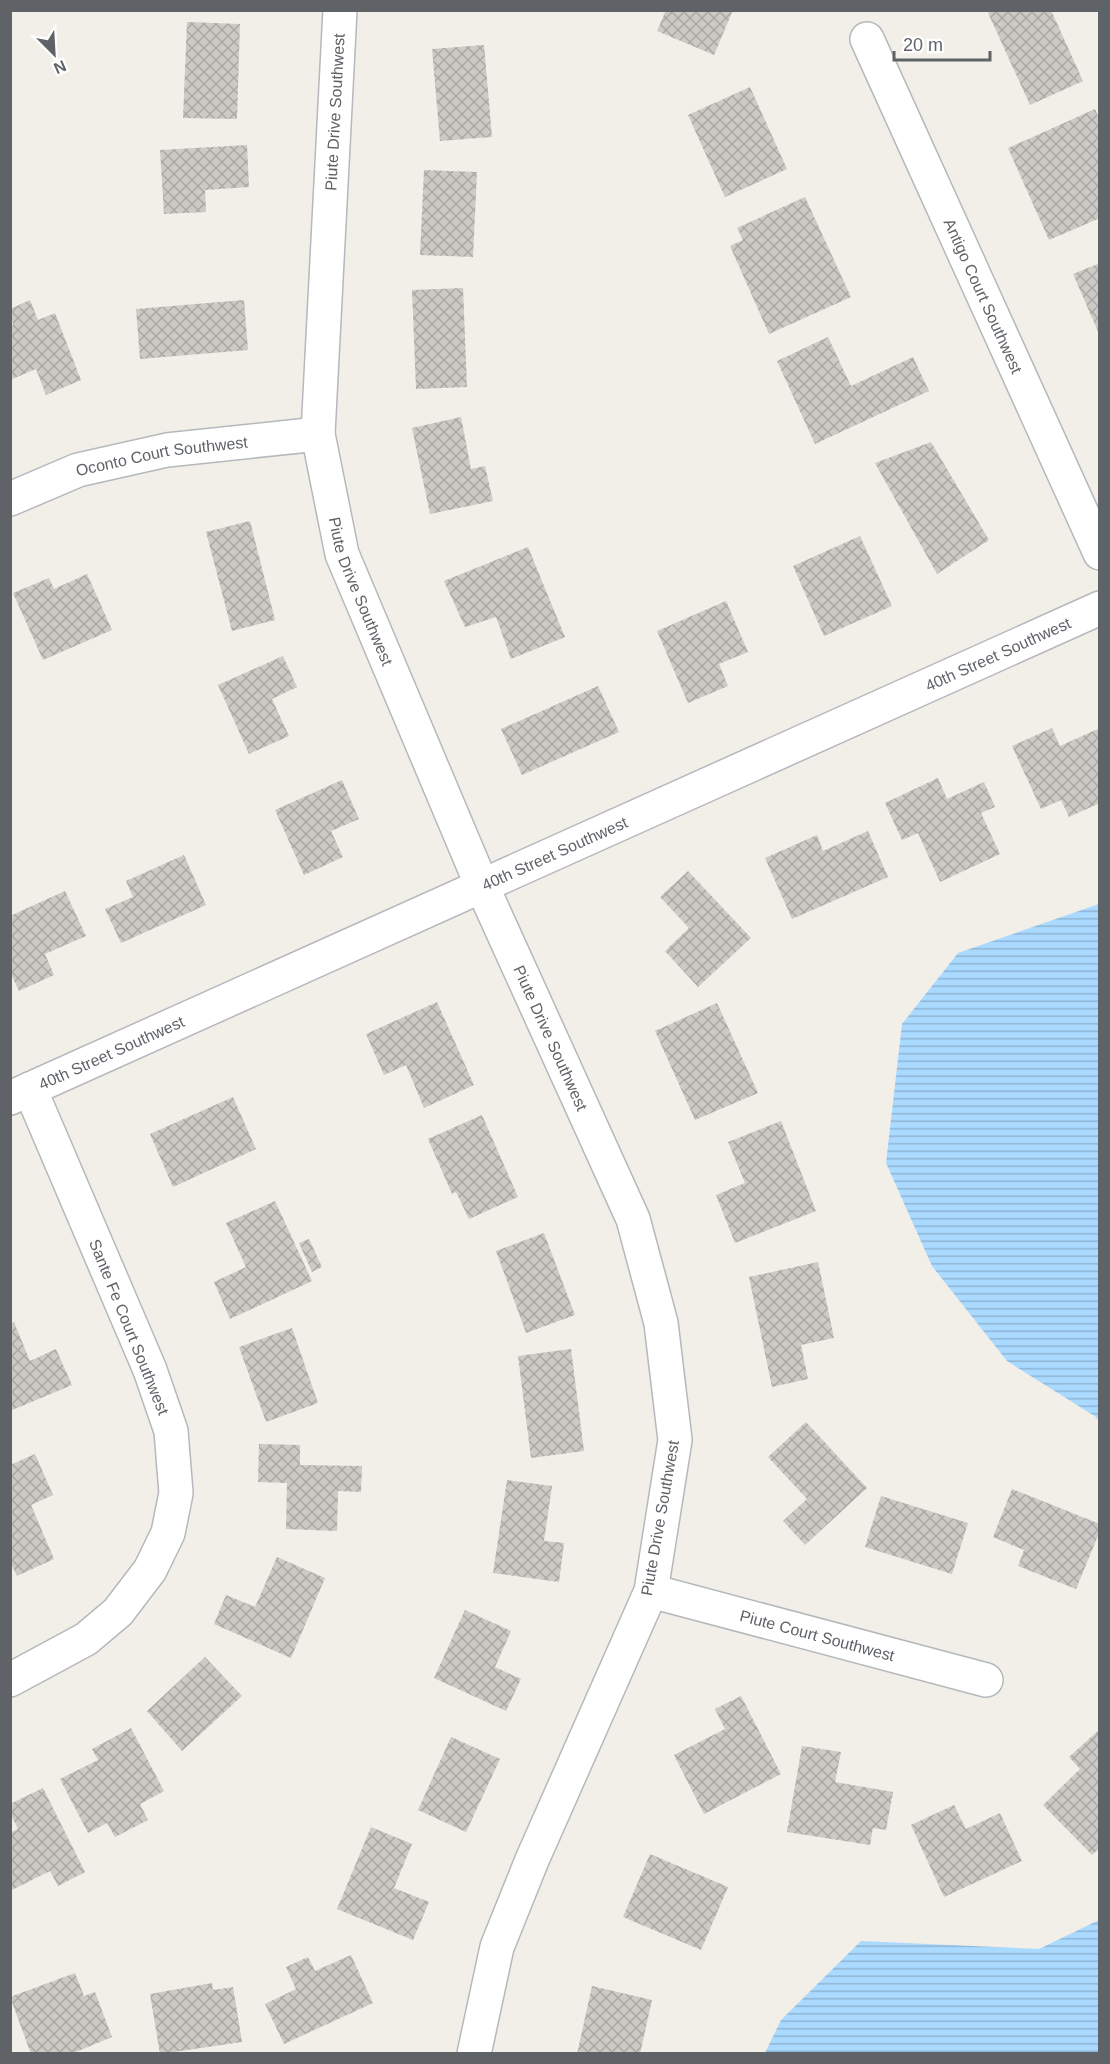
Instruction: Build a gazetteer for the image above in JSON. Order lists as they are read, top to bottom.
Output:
{
  "streets": {
    "street": [
      "Piute Drive Southwest",
      "Antigo Court Southwest",
      "Oconto Court Southwest",
      "40th Street Southwest",
      "Sante Fe Court Southwest",
      "Piute Court Southwest"
    ]
  },
  "crossings": [
    ["Piute Drive Southwest", "Oconto Court Southwest"],
    ["Piute Drive Southwest", "40th Street Southwest"],
    ["Piute Drive Southwest", "Piute Court Southwest"],
    ["40th Street Southwest", "Sante Fe Court Southwest"]
  ],
  "scale_bar": "20 m",
  "north": "bottom right"
}
